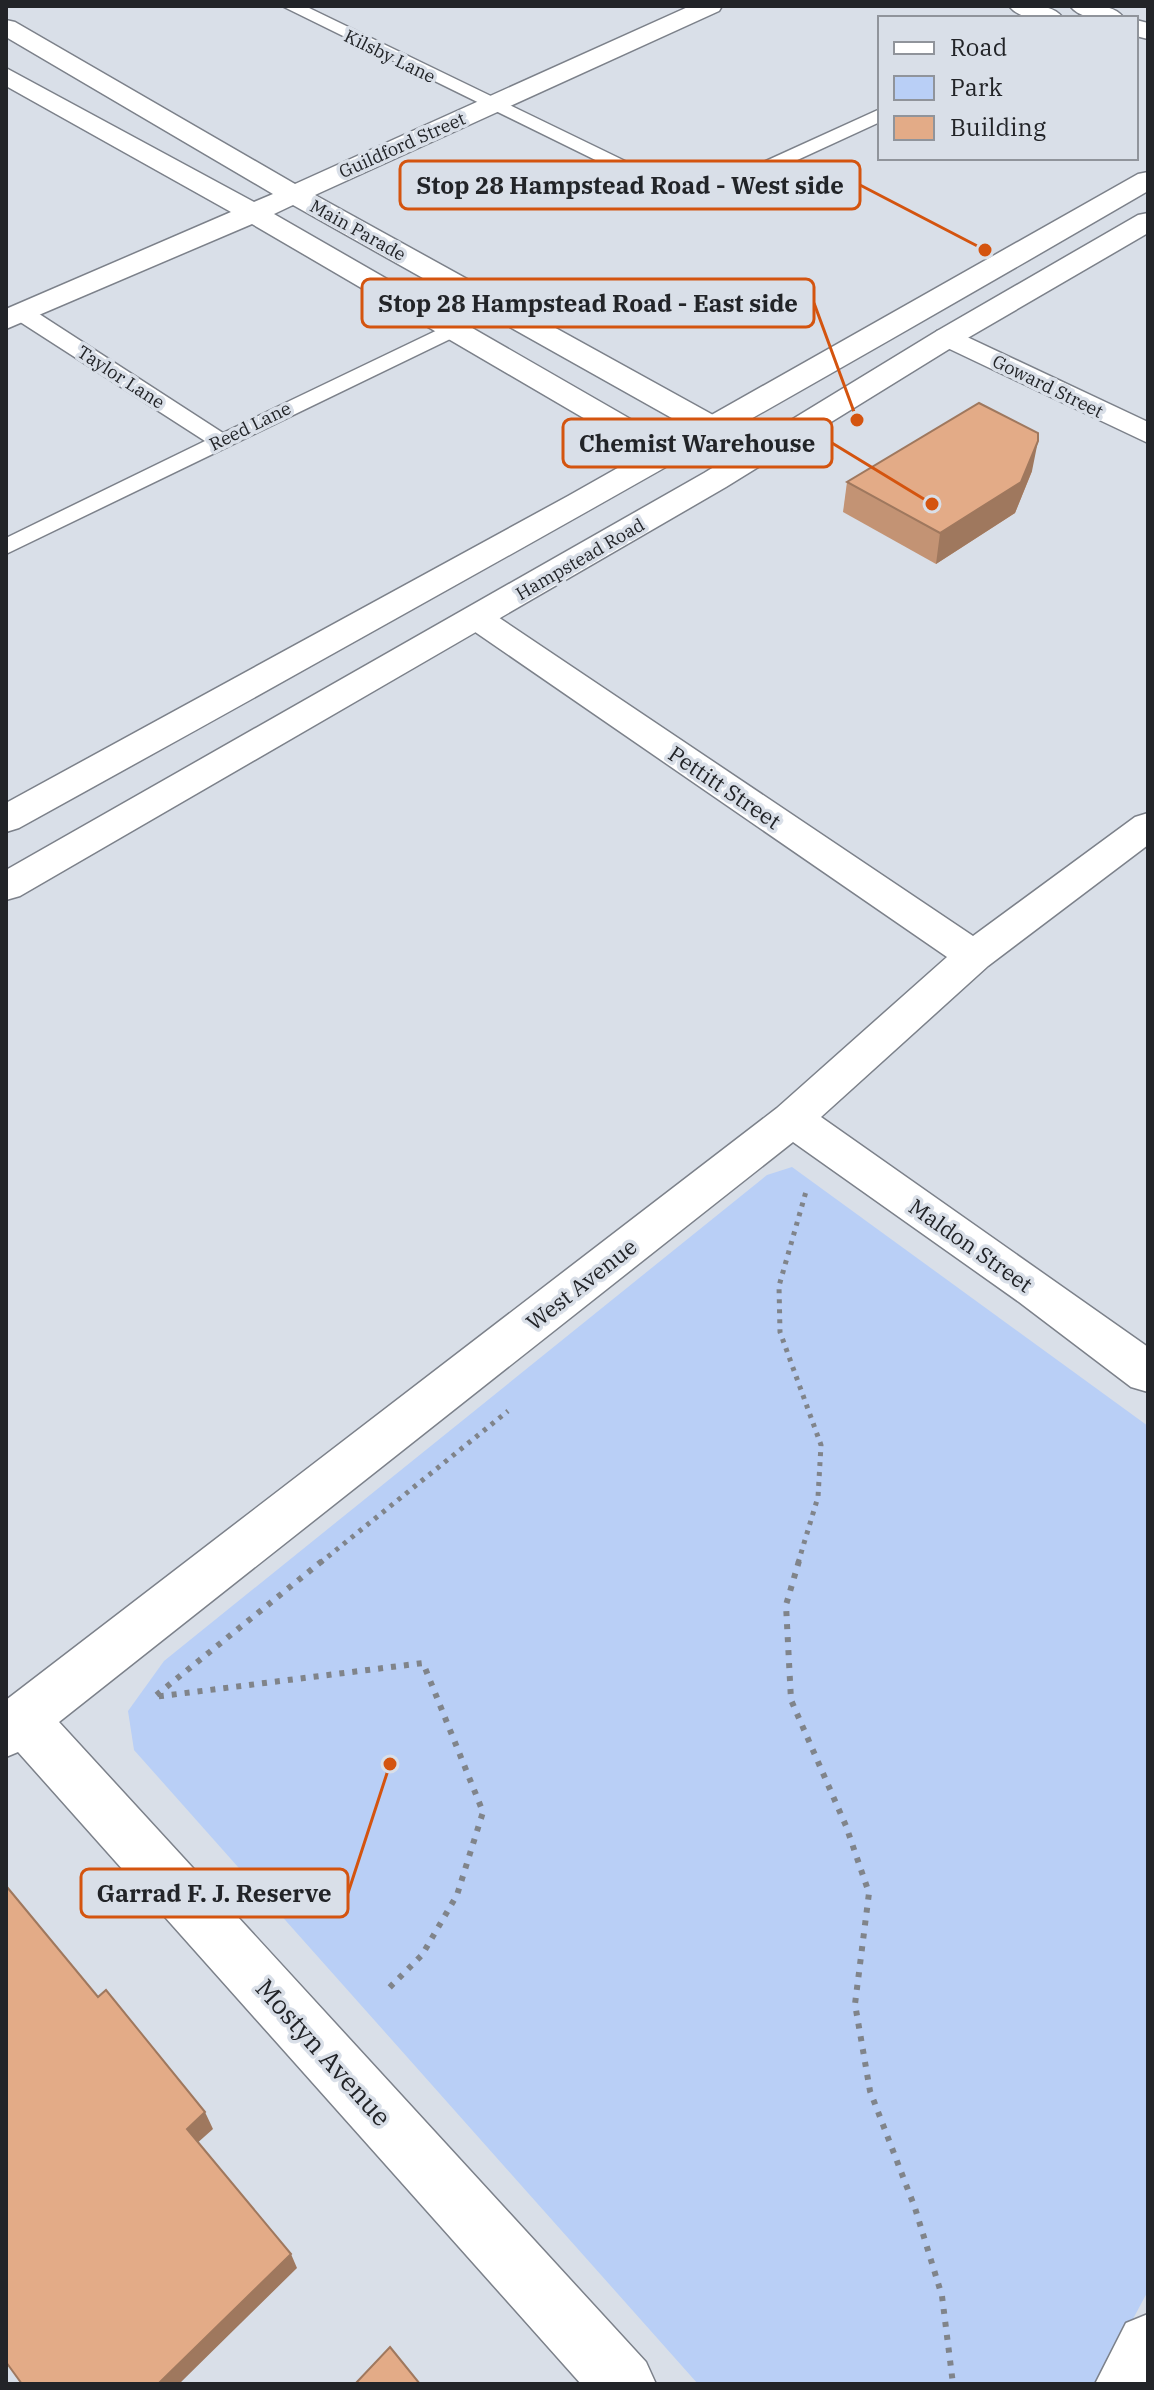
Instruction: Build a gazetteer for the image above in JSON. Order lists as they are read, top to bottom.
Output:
{
  "streets": {
    "main road": [
      "Guildford Street",
      "Main Parade",
      "Goward Street",
      "Hampstead Road",
      "Pettitt Street",
      "Maldon Street",
      "West Avenue",
      "Mostyn Avenue"
    ],
    "lane": ["Kilsby Lane", "Taylor Lane", "Reed Lane"]
  },
  "crossings": [
    ["Kilsby Lane", "Guildford Street"],
    ["Guildford Street", "Main Parade"],
    ["Guildford Street", "Taylor Lane"],
    ["Main Parade", "Reed Lane"],
    ["Main Parade", "Hampstead Road"],
    ["Taylor Lane", "Reed Lane"],
    ["Goward Street", "Hampstead Road"],
    ["Hampstead Road", "Pettitt Street"],
    ["Pettitt Street", "West Avenue"],
    ["Maldon Street", "West Avenue"],
    ["West Avenue", "Mostyn Avenue"]
  ],
  "places": [
    "Stop 28 Hampstead Road - West side",
    "Stop 28 Hampstead Road - East side",
    "Chemist Warehouse",
    "Garrad F. J. Reserve"
  ],
  "legend": ["Road", "Park", "Building"]
}
